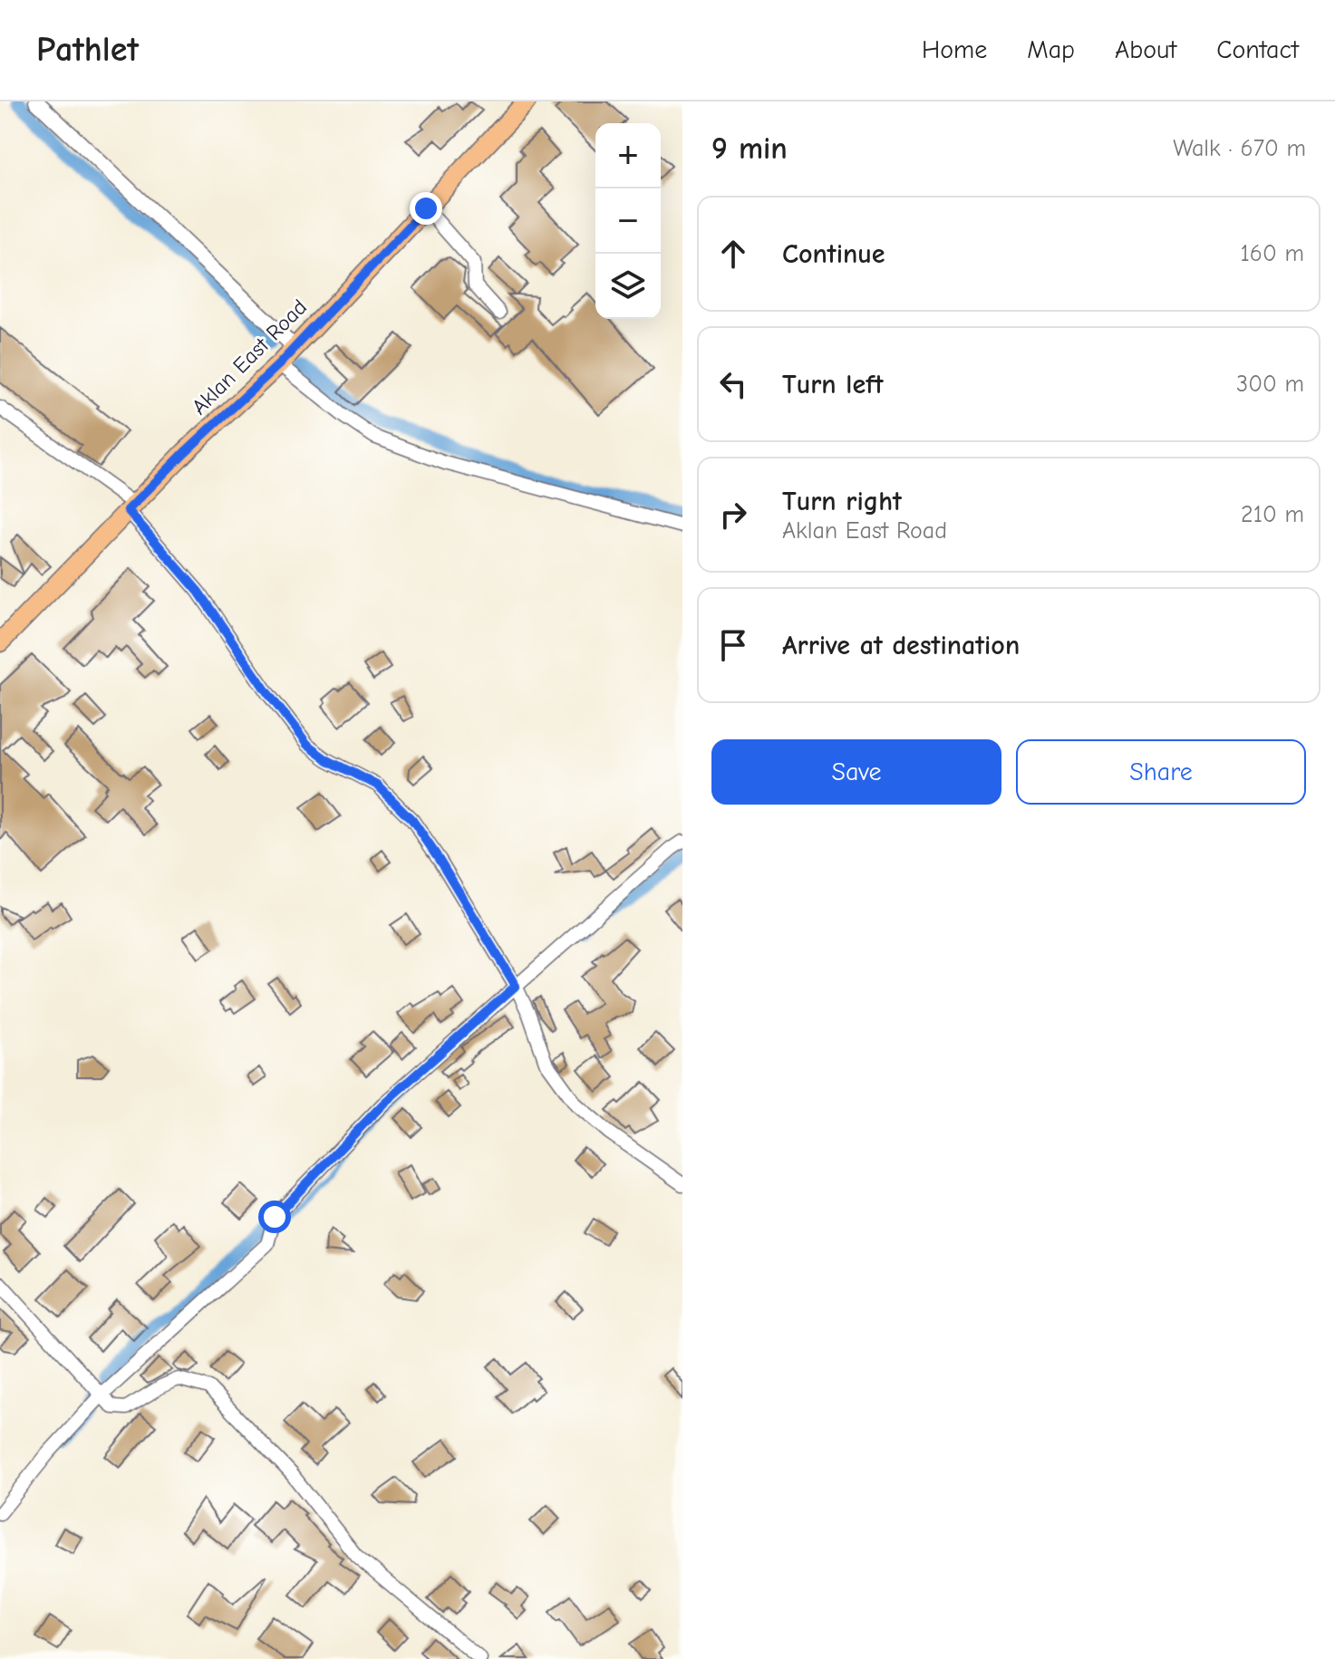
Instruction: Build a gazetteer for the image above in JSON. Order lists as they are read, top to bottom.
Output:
{
  "streets": {
    "main road": ["Aklan East Road"]
  },
  "page": {
    "header": "Pathlet",
    "nav": [
      "Home",
      "Map",
      "About",
      "Contact"
    ],
    "heading": ["9 min", "Walk · 670 m"],
    "map_buttons": ["+", "−"],
    "list": [
      ["Continue", "160 m"],
      ["Turn left", "300 m"],
      ["Turn right", "Aklan East Road", "210 m"],
      "Arrive at destination"
    ],
    "buttons": ["Save", "Share"]
  }
}
